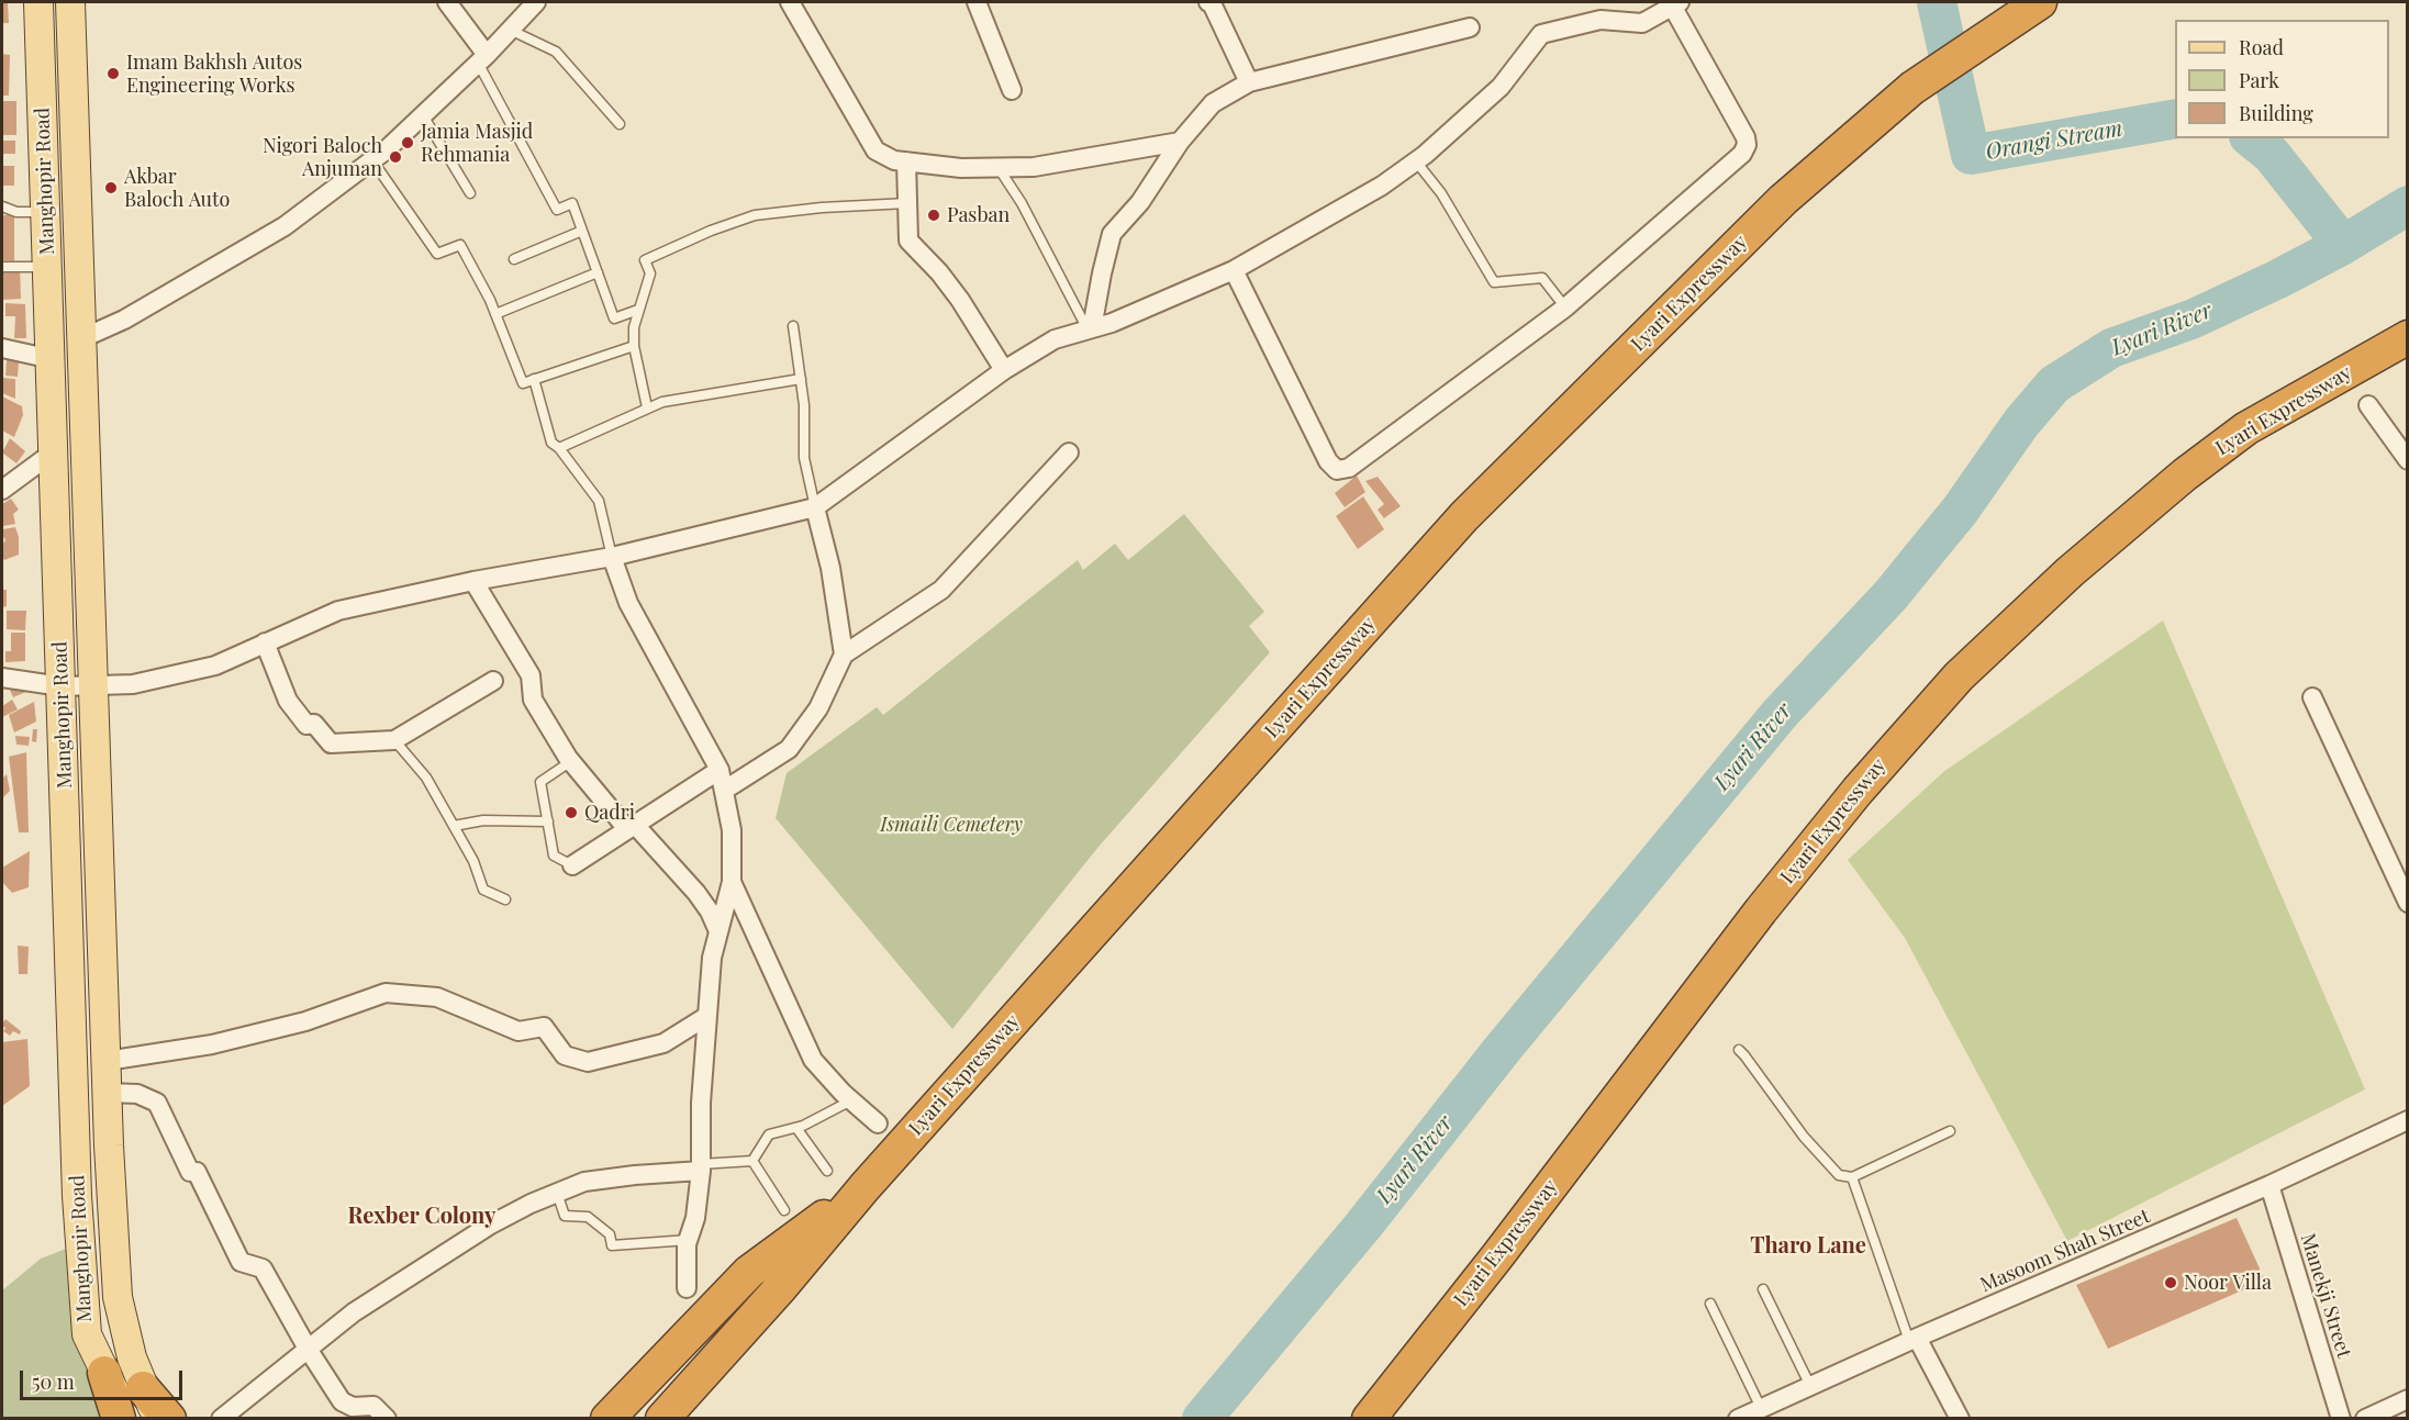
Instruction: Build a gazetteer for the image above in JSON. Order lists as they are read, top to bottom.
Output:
{
  "streets": {
    "highway": ["Lyari Expressway"],
    "main road": ["Manghopir Road"],
    "street": ["Masoom Shah Street", "Manekji Street"]
  },
  "crossings": [
    ["Masoom Shah Street", "Manekji Street"]
  ],
  "districts": ["Rexber Colony", "Tharo Lane"],
  "water": ["Orangi Stream", "Lyari River"],
  "parks": ["Ismaili Cemetery"],
  "places": [
    "Imam Bakhsh Autos Engineering Works",
    "Jamia Masjid Rehmania",
    "Nigori Baloch Anjuman",
    "Akbar Baloch Auto",
    "Pasban",
    "Qadri",
    "Noor Villa"
  ],
  "legend": ["Road", "Park", "Building"],
  "scale_bar": "50 m"
}
